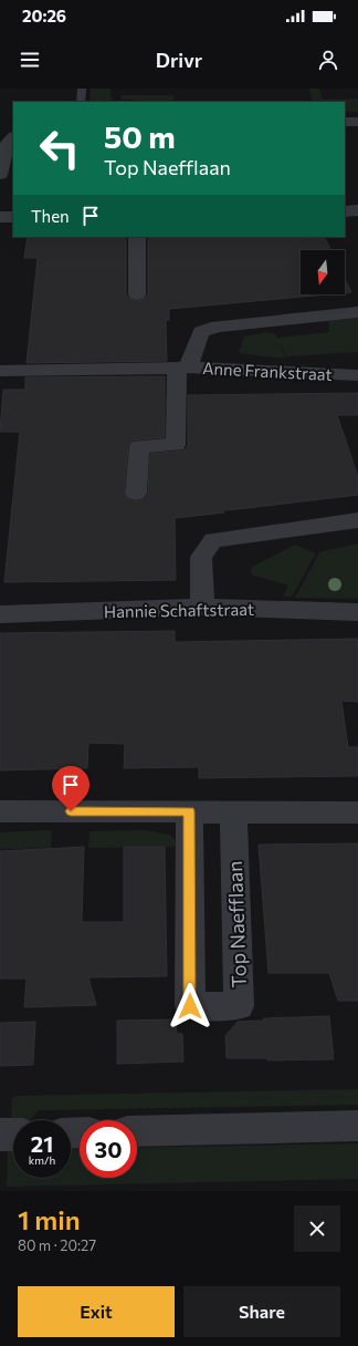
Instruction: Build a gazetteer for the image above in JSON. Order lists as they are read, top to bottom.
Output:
{
  "streets": {
    "street": ["Anne Frankstraat", "Hannie Schaftstraat", "Top Naefflaan"]
  },
  "north": "bottom",
  "page": {
    "status": "20:26",
    "header": "Drivr",
    "turn": ["50 m", "Top Naefflaan"],
    "then": "Then",
    "speed": "21 km/h",
    "limit": "30",
    "heading": ["1 min", "80 m · 20:27"],
    "buttons": ["Exit", "Share"]
  }
}
